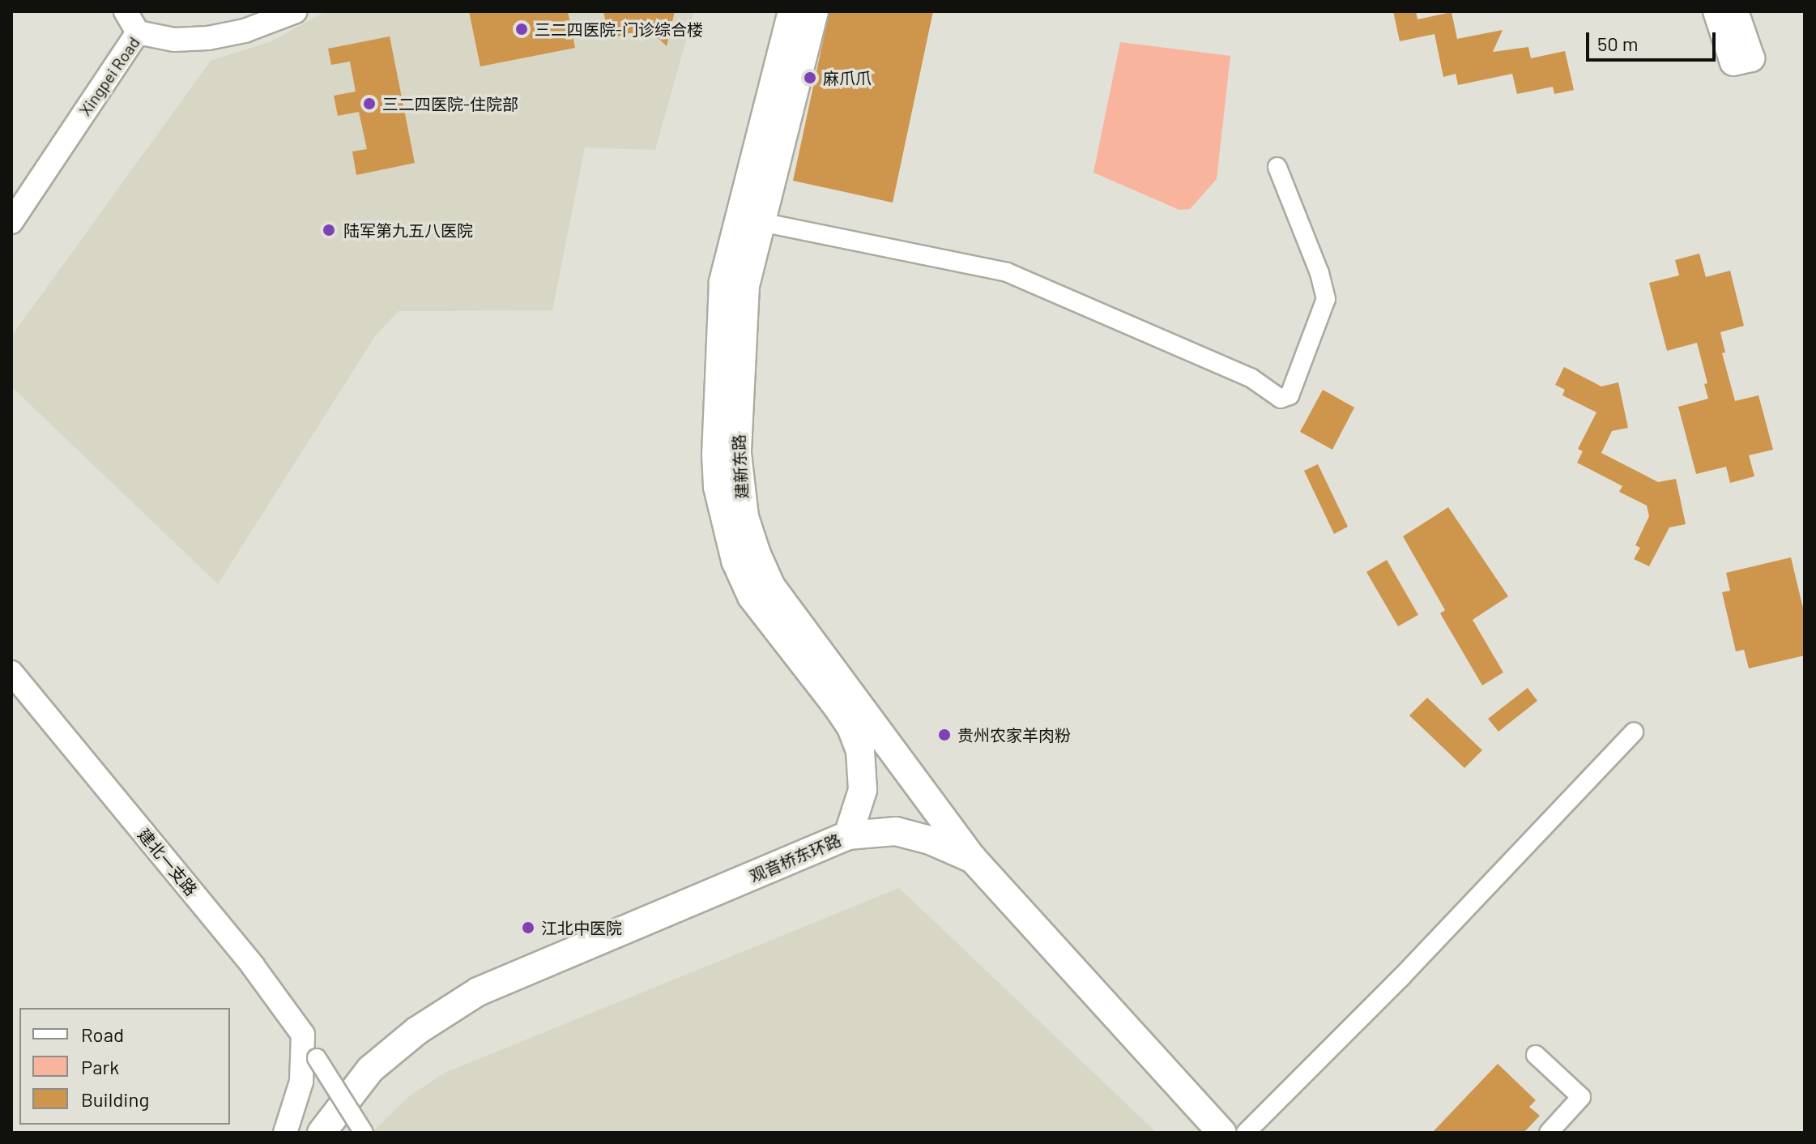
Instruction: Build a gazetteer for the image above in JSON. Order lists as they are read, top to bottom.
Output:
{
  "streets": {
    "main road": ["建新东路", "观音桥东环路"],
    "street": ["Xingpei Road", "建北一支路"]
  },
  "crossings": [
    ["建新东路", "观音桥东环路"]
  ],
  "places": [
    "三二四医院-门诊综合楼",
    "麻爪爪",
    "三二四医院-住院部",
    "陆军第九五八医院",
    "贵州农家羊肉粉",
    "江北中医院"
  ],
  "legend": ["Road", "Park", "Building"],
  "scale_bar": "50 m"
}
